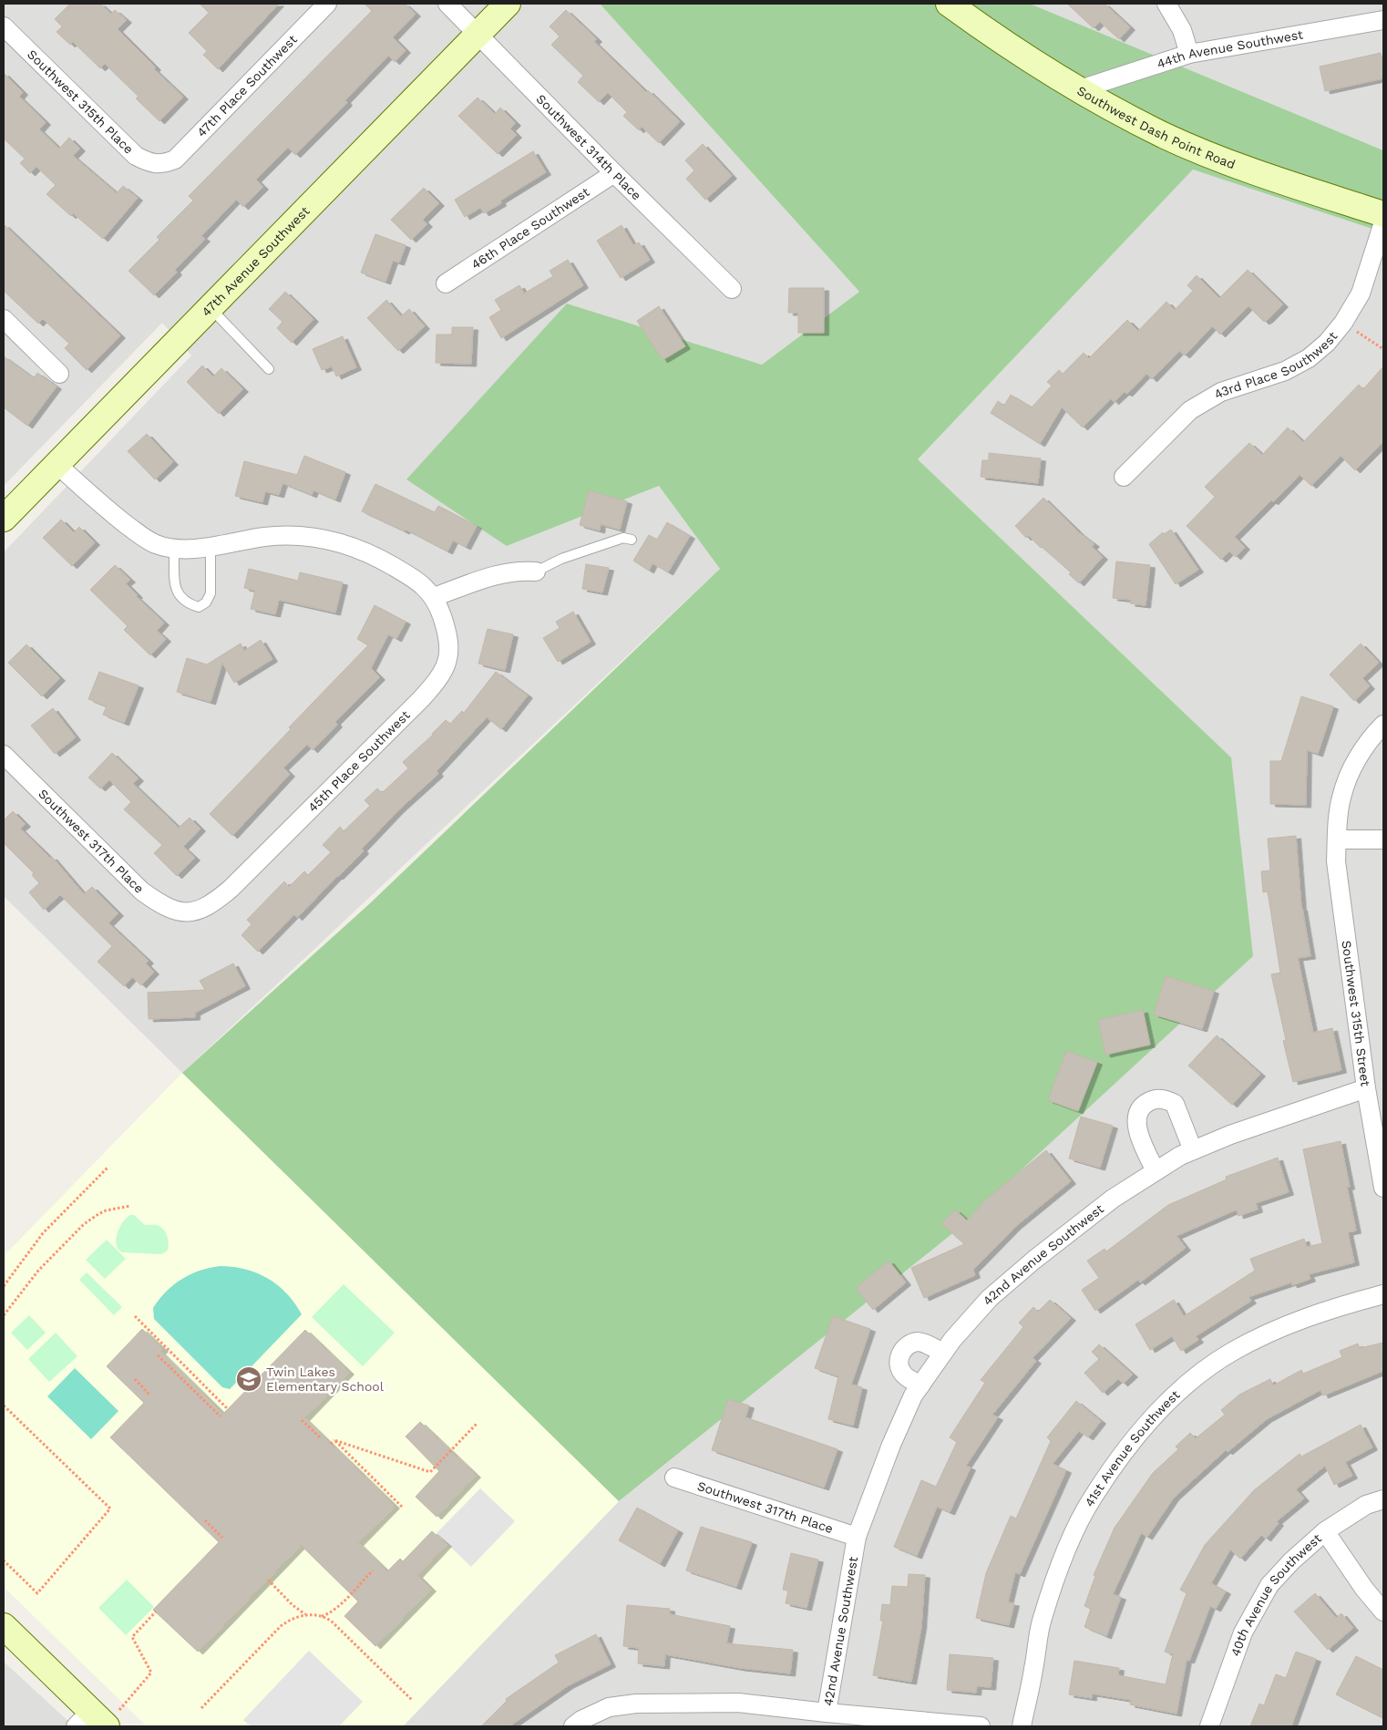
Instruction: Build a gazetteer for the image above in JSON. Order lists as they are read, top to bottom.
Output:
{
  "streets": {
    "main road": ["Southwest Dash Point Road", "47th Avenue Southwest"],
    "street": [
      "44th Avenue Southwest",
      "47th Place Southwest",
      "Southwest 315th Place",
      "Southwest 314th Place",
      "46th Place Southwest",
      "43rd Place Southwest",
      "45th Place Southwest",
      "Southwest 317th Place",
      "Southwest 315th Street",
      "42nd Avenue Southwest",
      "41st Avenue Southwest",
      "40th Avenue Southwest"
    ]
  },
  "crossings": [
    ["44th Avenue Southwest", "Southwest Dash Point Road"],
    ["47th Place Southwest", "Southwest 315th Place"],
    ["Southwest 314th Place", "46th Place Southwest"],
    ["Southwest 314th Place", "47th Avenue Southwest"],
    ["45th Place Southwest", "Southwest 317th Place"],
    ["Southwest 317th Place", "42nd Avenue Southwest"],
    ["Southwest 315th Street", "42nd Avenue Southwest"]
  ],
  "places": {
    "school or university": ["Twin Lakes Elementary School"]
  }
}
